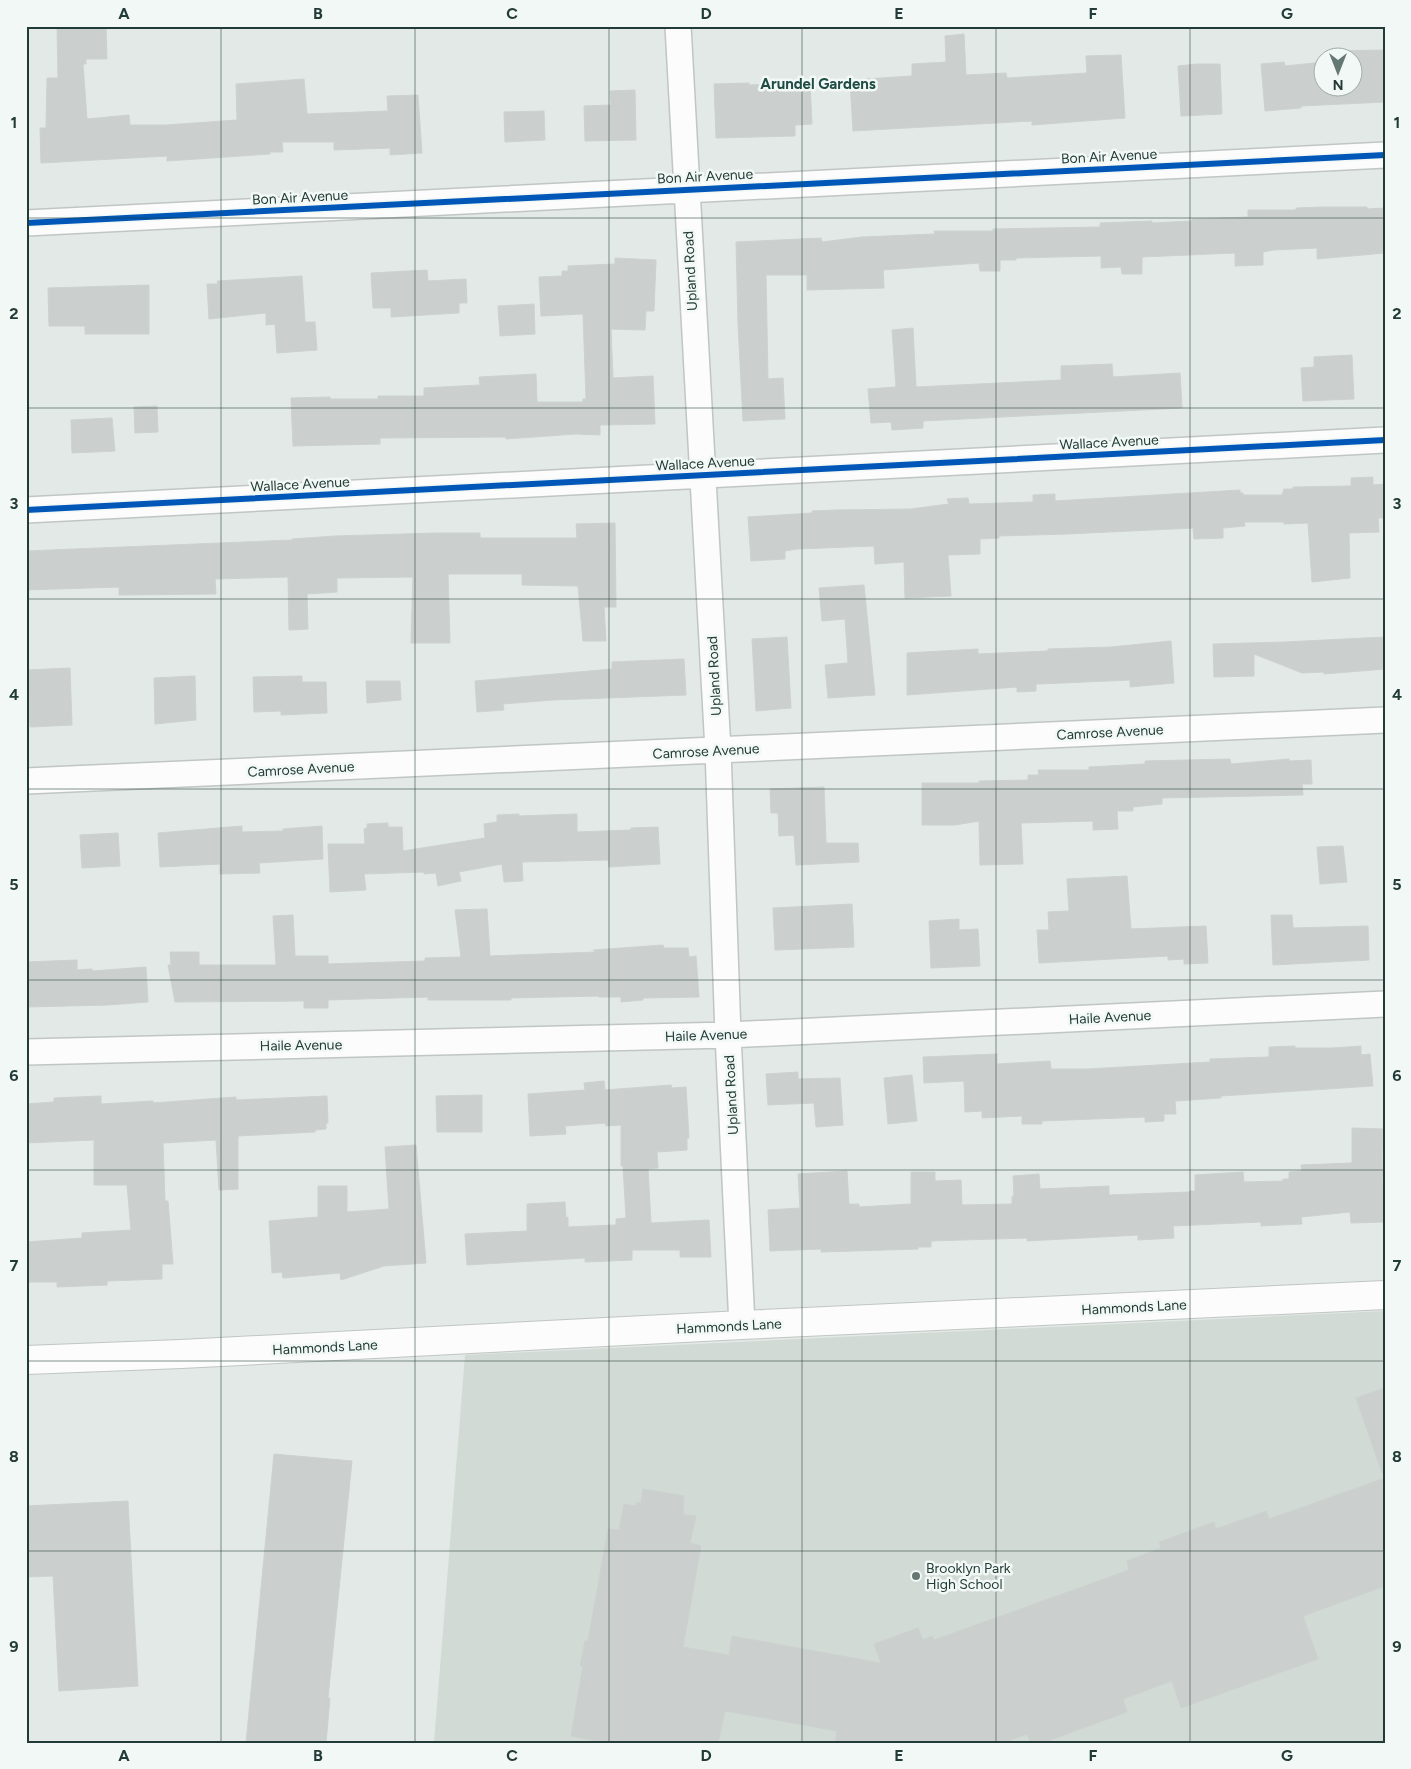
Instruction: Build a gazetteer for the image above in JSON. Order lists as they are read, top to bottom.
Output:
{
  "streets": {
    "street": [
      "Bon Air Avenue",
      "Upland Road",
      "Wallace Avenue",
      "Camrose Avenue",
      "Haile Avenue",
      "Hammonds Lane"
    ]
  },
  "crossings": [
    ["Bon Air Avenue", "Upland Road"],
    ["Upland Road", "Wallace Avenue"],
    ["Upland Road", "Camrose Avenue"],
    ["Upland Road", "Haile Avenue"],
    ["Upland Road", "Hammonds Lane"]
  ],
  "districts": ["Arundel Gardens"],
  "places": ["Brooklyn Park High School"],
  "north": "bottom",
  "grid": {
    "columns": [
      "A",
      "B",
      "C",
      "D",
      "E",
      "F",
      "G"
    ],
    "rows": [
      "1",
      "2",
      "3",
      "4",
      "5",
      "6",
      "7",
      "8",
      "9"
    ]
  }
}
